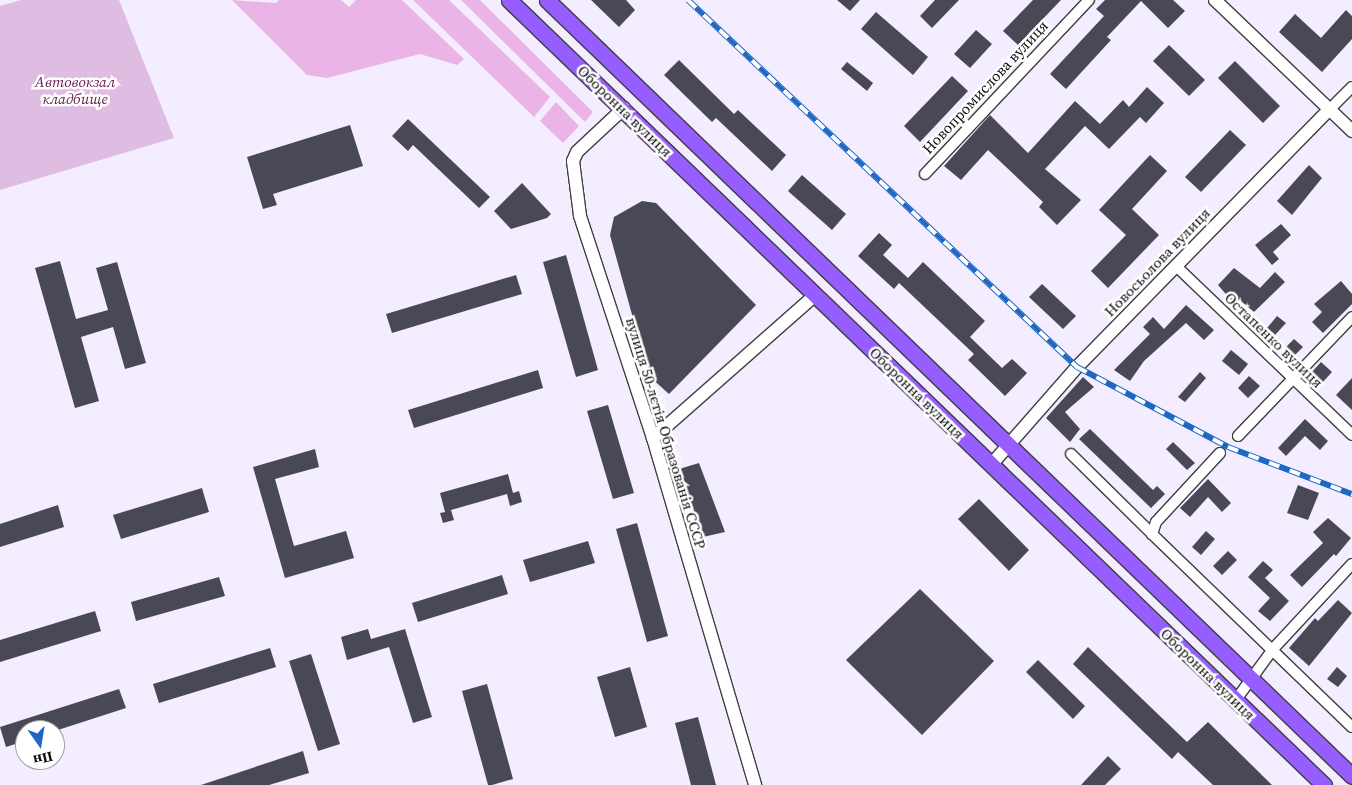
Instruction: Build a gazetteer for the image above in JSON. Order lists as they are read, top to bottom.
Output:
{
  "streets": {
    "main road": ["Оборонна вулиця"],
    "street": [
      "Новопромислова вулиця",
      "Новосьолова вулиця",
      "Остапенко вулиця",
      "вулиця 50-лєтія Образованія СССР"
    ]
  },
  "crossings": [
    ["Оборонна вулиця", "Новосьолова вулиця"],
    ["Оборонна вулиця", "вулиця 50-лєтія Образованія СССР"],
    ["Новосьолова вулиця", "Остапенко вулиця"]
  ],
  "parks": ["Автовокзал кладбище"],
  "north": "bottom"
}
